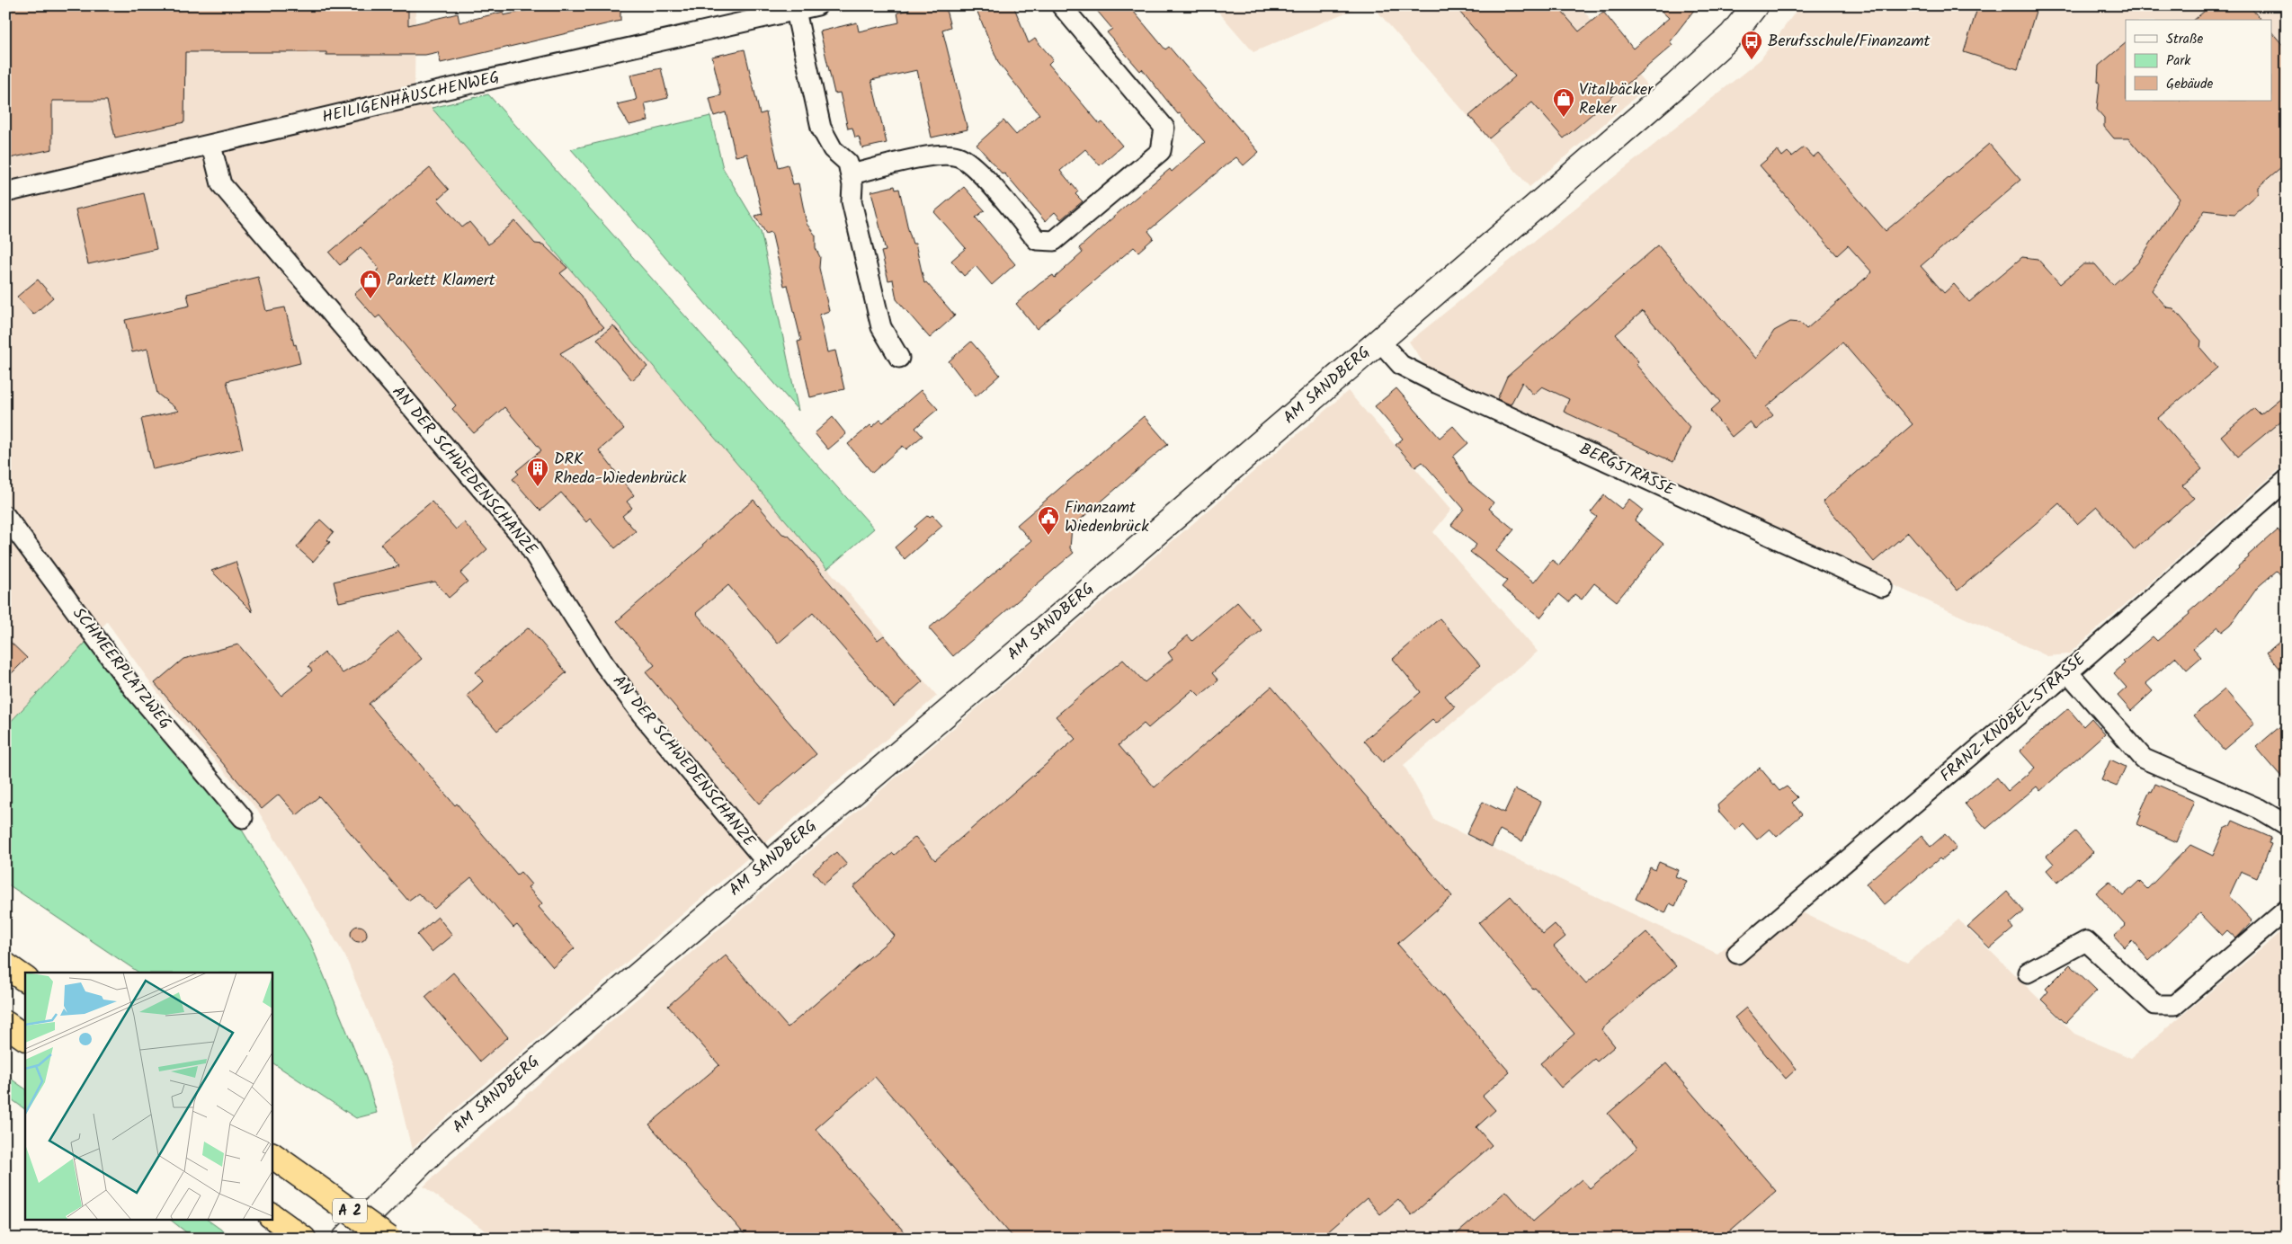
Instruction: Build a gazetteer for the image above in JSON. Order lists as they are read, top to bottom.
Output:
{
  "streets": {
    "highway": ["A 2"],
    "main road": ["AM SANDBERG"],
    "street": [
      "HEILIGENHÄUSCHENWEG",
      "BERGSTRASSE",
      "AN DER SCHWEDENSCHANZE",
      "SCHMEERPLATZWEG",
      "FRANZ-KNÖBEL-STRASSE"
    ]
  },
  "crossings": [
    ["HEILIGENHÄUSCHENWEG", "AN DER SCHWEDENSCHANZE"],
    ["AM SANDBERG", "BERGSTRASSE"],
    ["AM SANDBERG", "AN DER SCHWEDENSCHANZE"]
  ],
  "places": {
    "bus stop": ["Berufsschule/Finanzamt"],
    "shop": ["Vitalbäcker Reker", "Parkett Klamert"],
    "building": ["DRK Rheda-Wiedenbrück"],
    "public building": ["Finanzamt Wiedenbrück"]
  },
  "legend": ["Straße", "Park", "Gebäude"]
}
